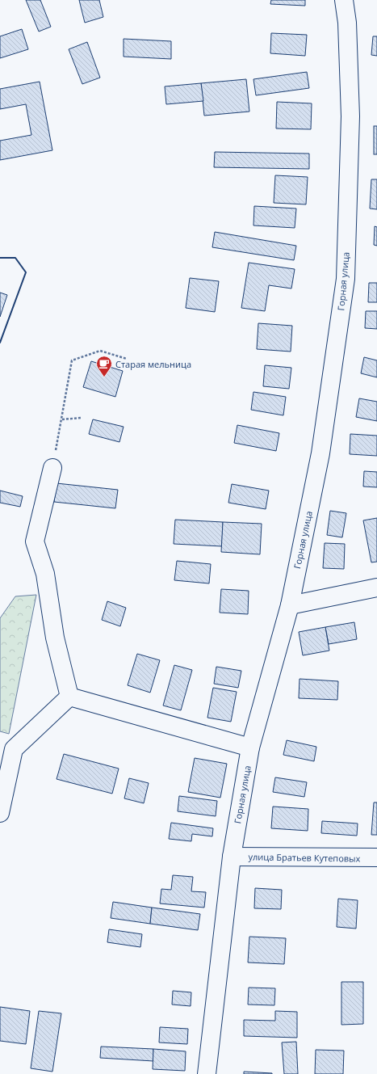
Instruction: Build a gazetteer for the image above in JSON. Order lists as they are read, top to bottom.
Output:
{
  "streets": {
    "street": ["Горная улица", "улица Братьев Кутеповых"]
  },
  "crossings": [
    ["Горная улица", "улица Братьев Кутеповых"]
  ],
  "places": {
    "cafe": ["Старая мельница"]
  }
}
